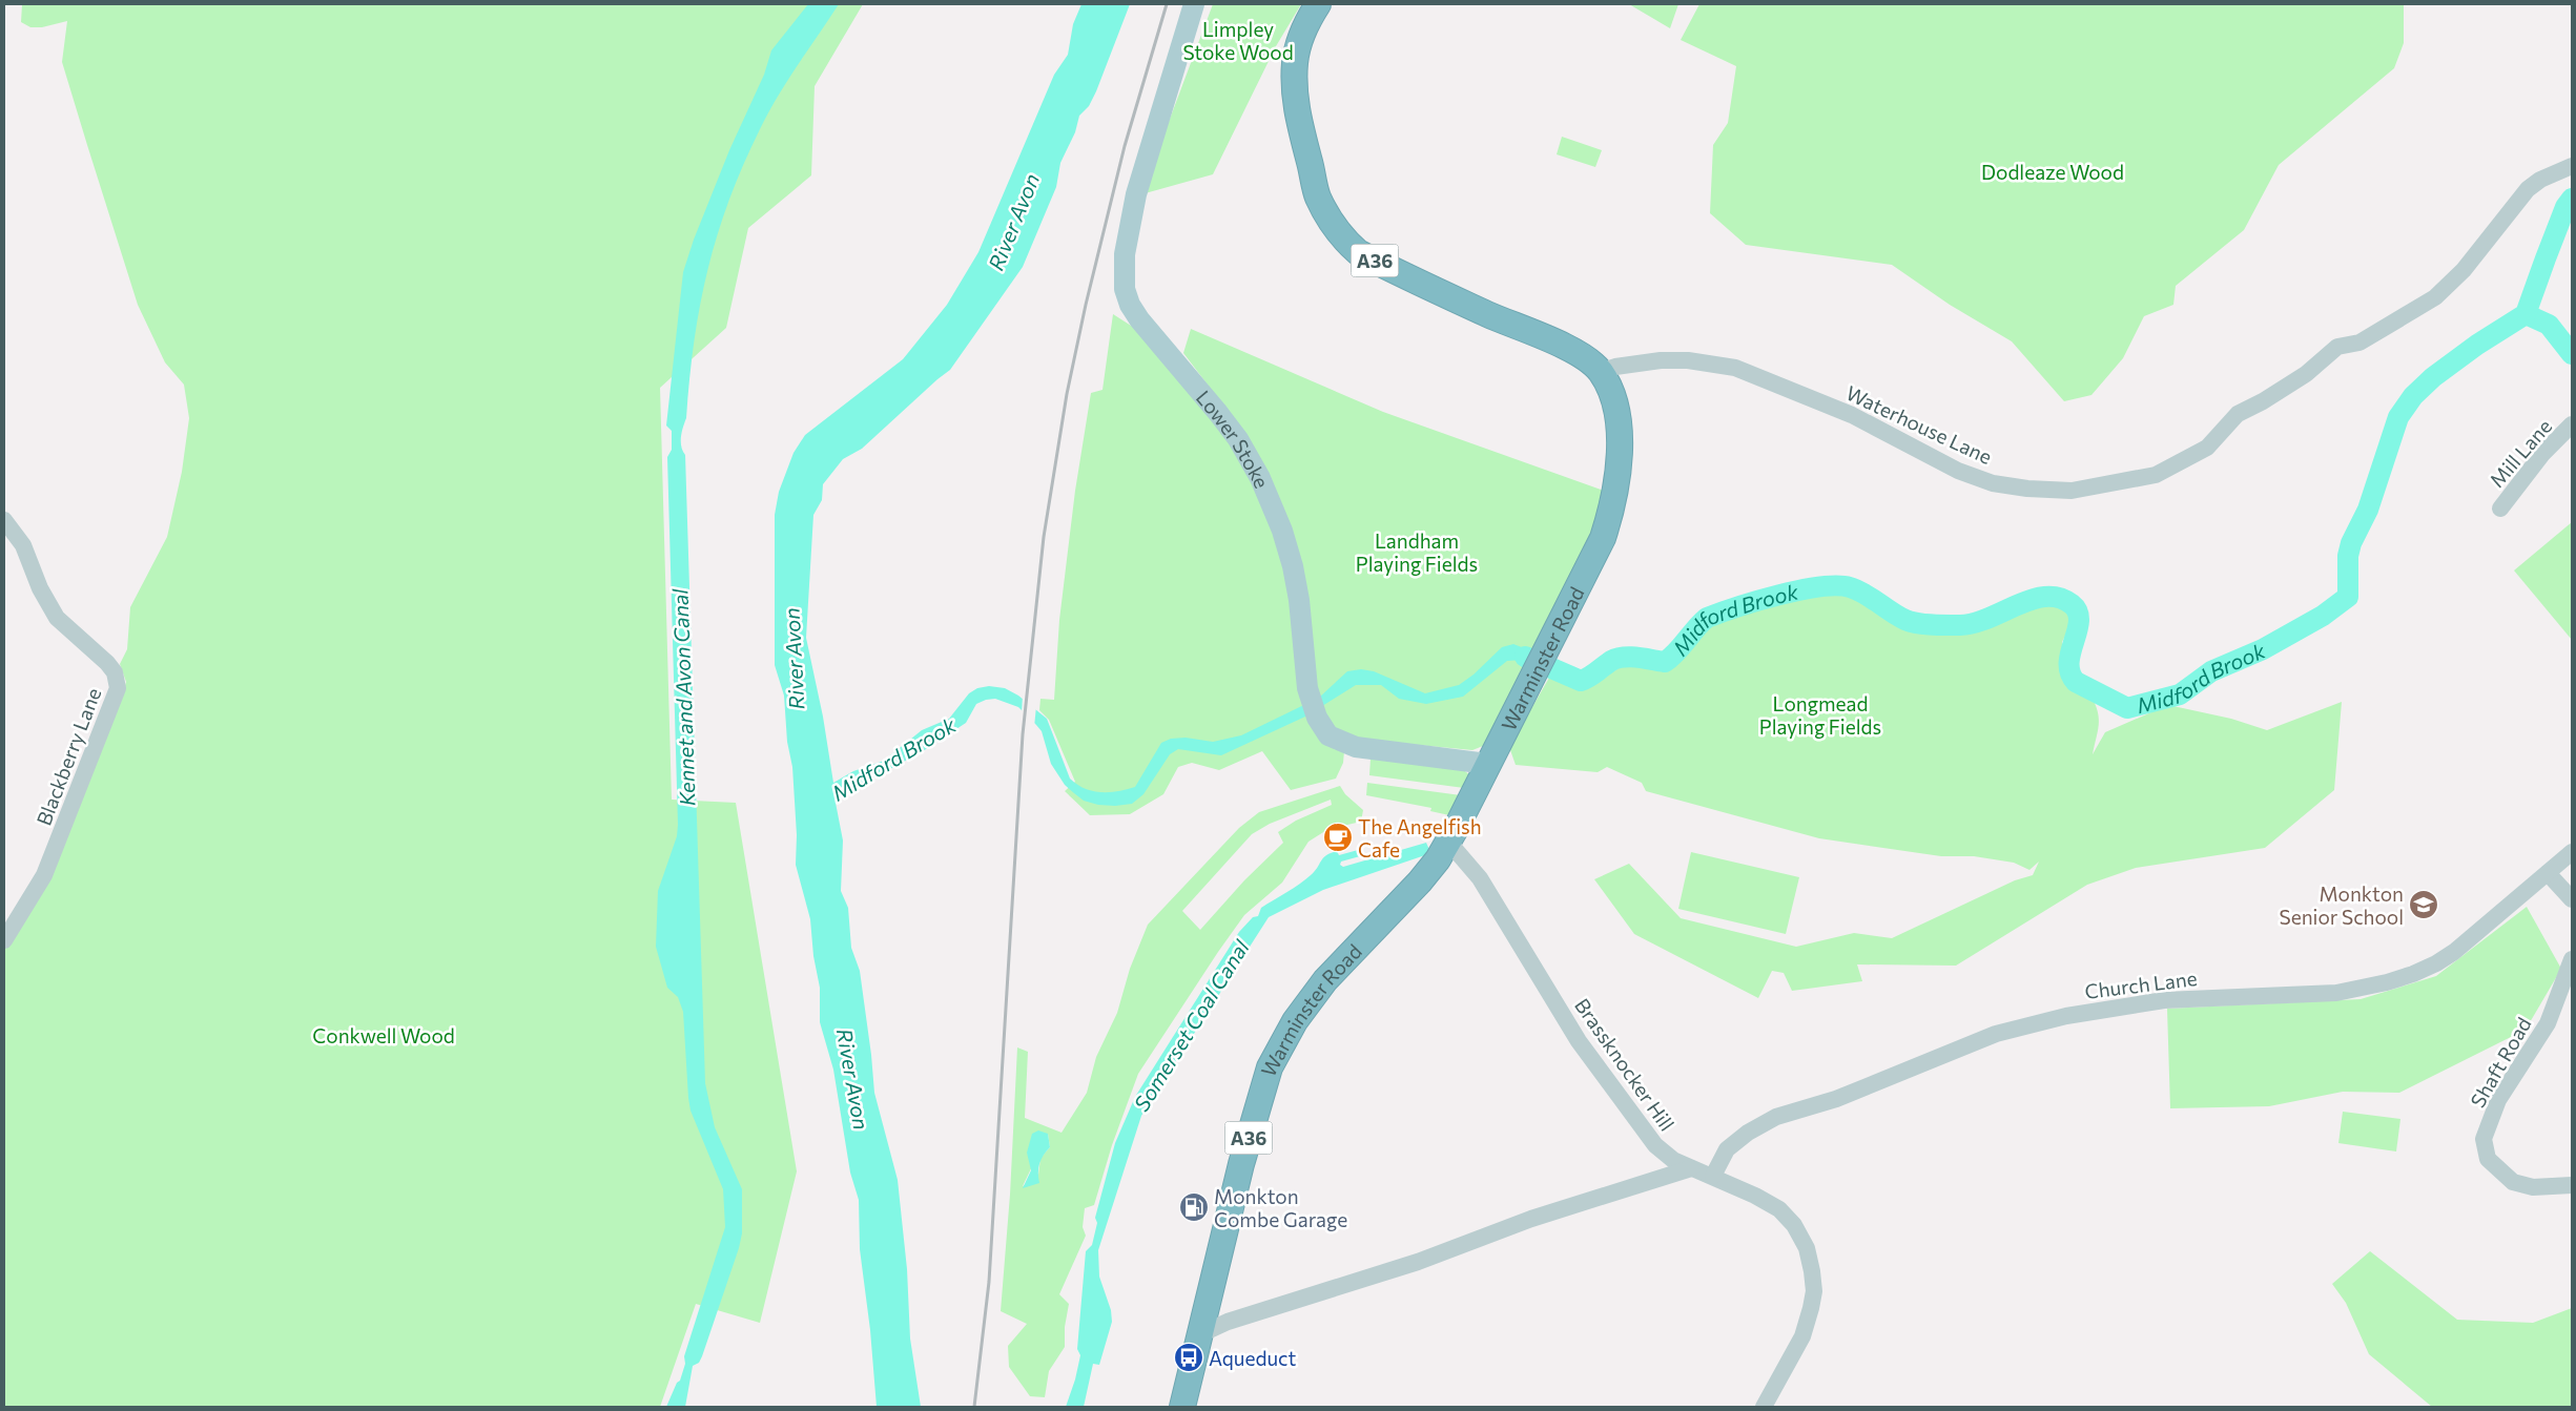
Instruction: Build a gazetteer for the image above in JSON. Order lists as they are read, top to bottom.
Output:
{
  "streets": {
    "highway": ["A36", "Warminster Road"],
    "main road": ["Lower Stoke"],
    "street": [
      "Waterhouse Lane",
      "Mill Lane",
      "Blackberry Lane",
      "Church Lane",
      "Shaft Road",
      "Brassknocker Hill"
    ]
  },
  "crossings": [
    ["Waterhouse Lane", "Warminster Road"],
    ["Lower Stoke", "Warminster Road"],
    ["Warminster Road", "Brassknocker Hill"],
    ["Church Lane", "Brassknocker Hill"]
  ],
  "water": [
    "River Avon",
    "Midford Brook",
    "Kennet and Avon Canal",
    "Somerset Coal Canal"
  ],
  "parks": [
    "Limpley Stoke Wood",
    "Dodleaze Wood",
    "Landham Playing Fields",
    "Longmead Playing Fields",
    "Conkwell Wood"
  ],
  "places": {
    "cafe": ["The Angelfish Cafe"],
    "school or university": ["Monkton Senior School"],
    "fuel station": ["Monkton Combe Garage"],
    "bus stop": ["Aqueduct"]
  }
}
